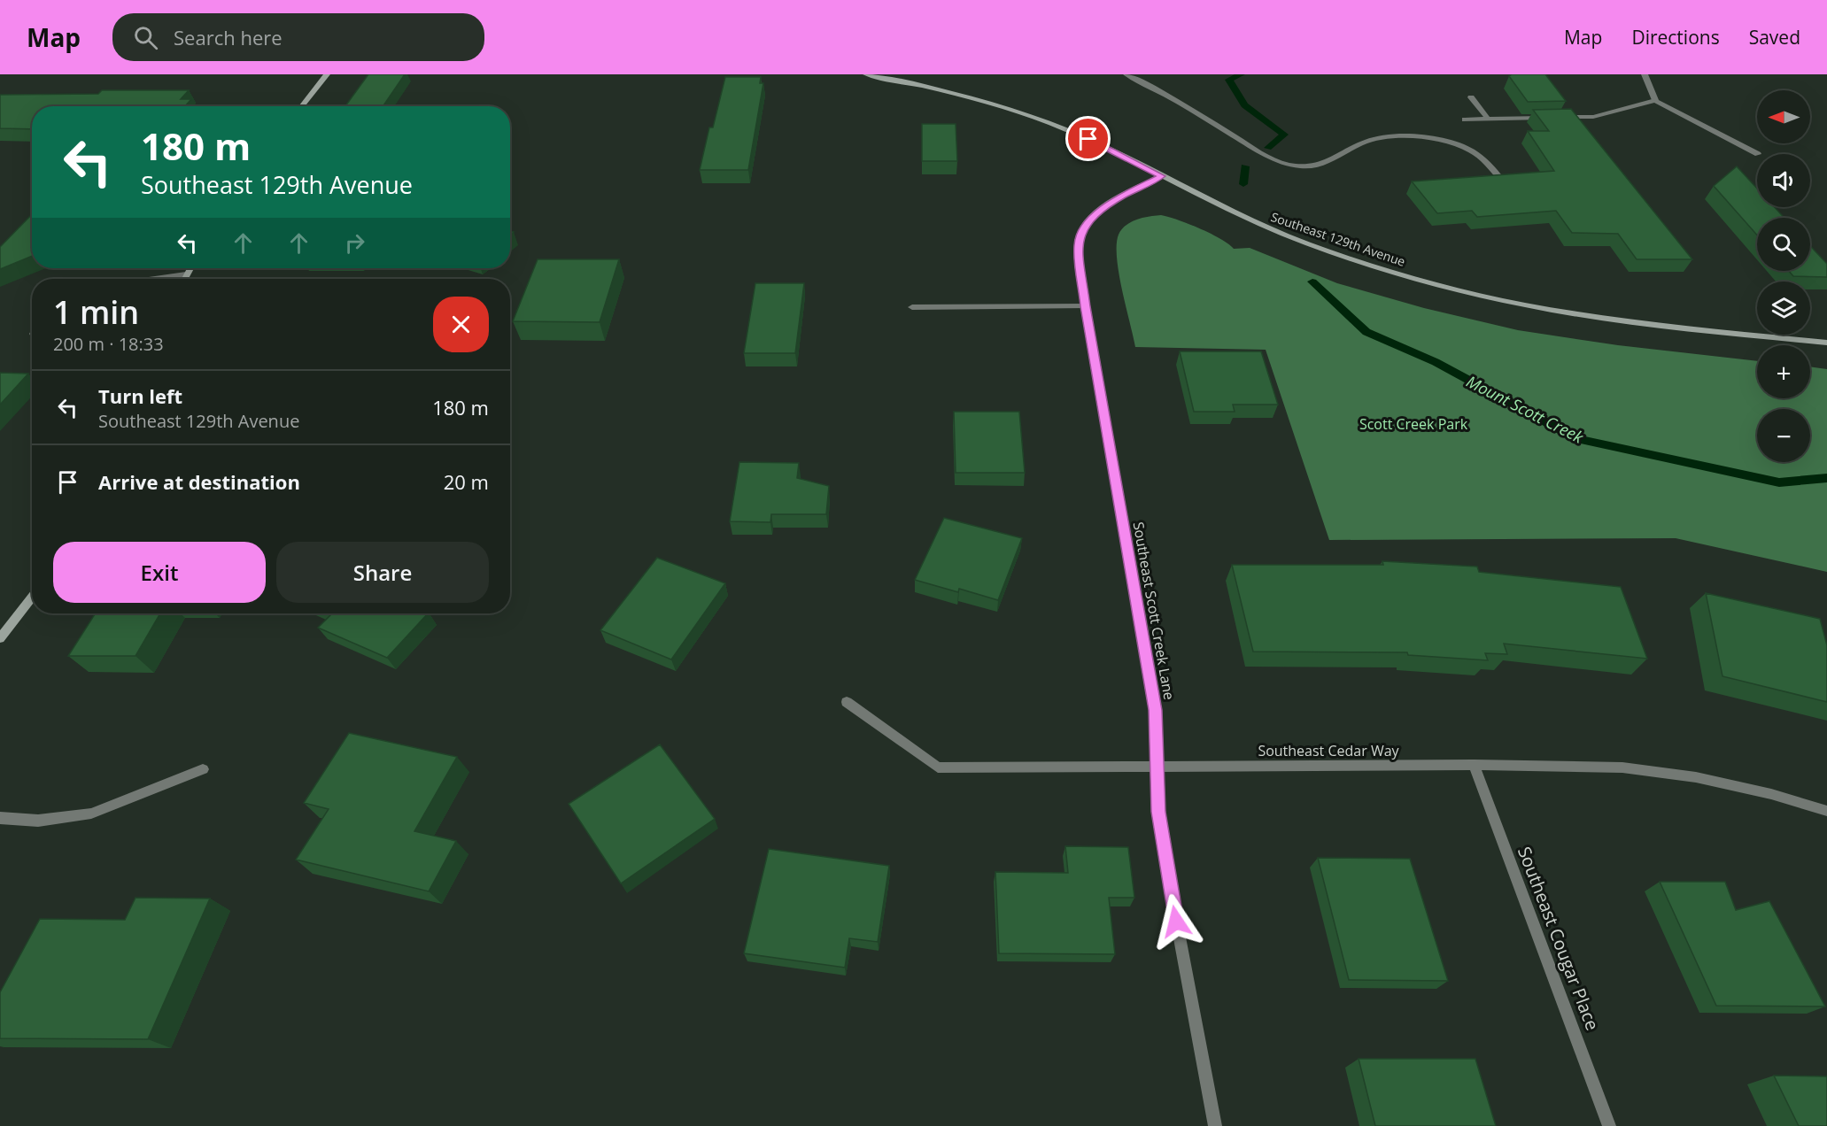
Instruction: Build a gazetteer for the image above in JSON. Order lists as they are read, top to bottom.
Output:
{
  "streets": {
    "main road": ["Southeast 129th Avenue"],
    "street": ["Southeast Scott Creek Lane", "Southeast Cedar Way", "Southeast Cougar Place"]
  },
  "crossings": [
    ["Southeast 129th Avenue", "Southeast Scott Creek Lane"],
    ["Southeast Scott Creek Lane", "Southeast Cedar Way"],
    ["Southeast Cedar Way", "Southeast Cougar Place"]
  ],
  "water": ["Mount Scott Creek"],
  "parks": ["Scott Creek Park"],
  "north": "left",
  "page": {
    "header": "Map",
    "search": "Search here",
    "nav": ["Map", "Directions", "Saved"],
    "map_buttons": ["+", "−"],
    "turn": ["180 m", "Southeast 129th Avenue"],
    "heading": ["1 min", "200 m · 18:33"],
    "list": [
      {
        "name": "Turn left",
        "note": "Southeast 129th Avenue",
        "value": "180 m"
      },
      {
        "name": "Arrive at destination",
        "value": "20 m"
      }
    ],
    "buttons": ["Exit", "Share"]
  }
}
